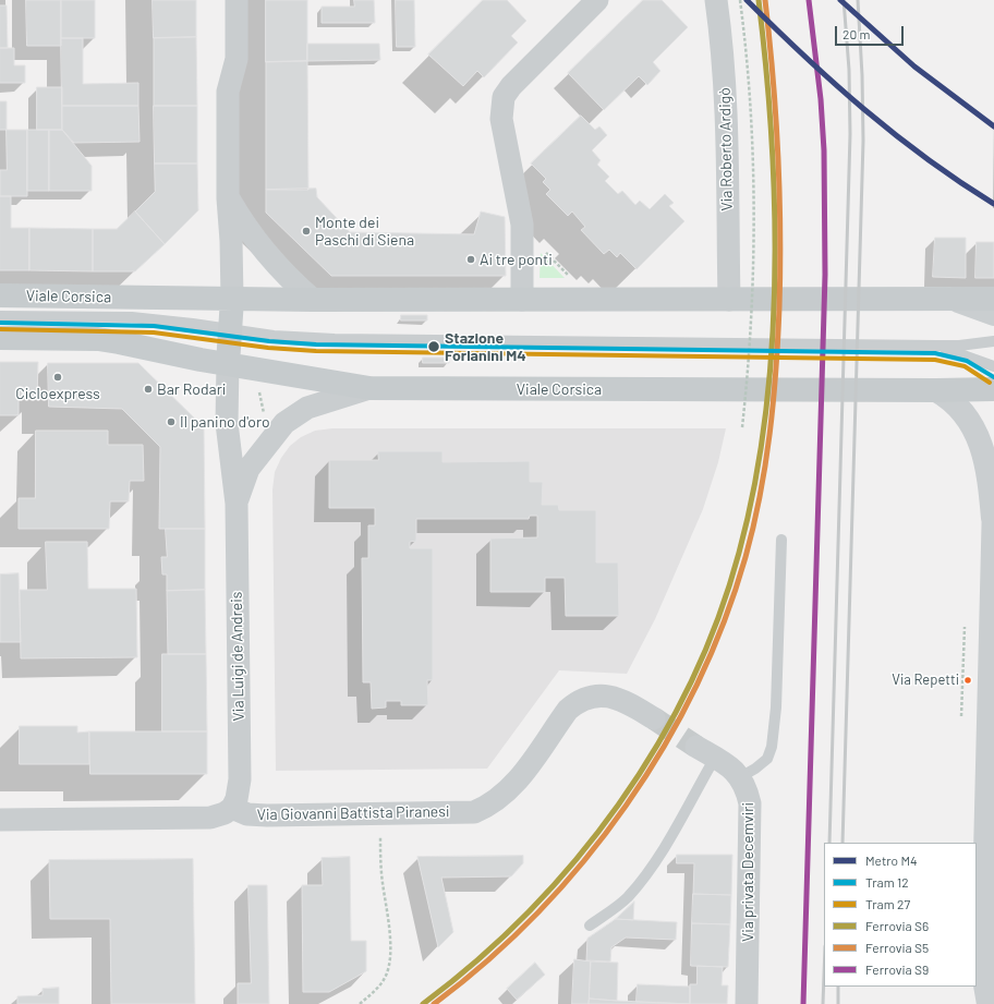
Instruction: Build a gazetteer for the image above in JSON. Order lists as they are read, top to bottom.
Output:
{
  "streets": {
    "main road": ["Viale Corsica"],
    "street": [
      "Via Roberto Ardigò",
      "Via Luigi de Andreis",
      "Via Giovanni Battista Piranesi",
      "Via privata Decemviri"
    ]
  },
  "crossings": [
    ["Viale Corsica", "Via Luigi de Andreis"],
    ["Via Luigi de Andreis", "Via Giovanni Battista Piranesi"]
  ],
  "places": [
    "Monte dei Paschi di Siena",
    "Ai tre ponti",
    "Stazione Forlanini M4",
    "Cicloexpress",
    "Bar Rodari",
    "Il panino d'oro",
    "Via Repetti"
  ],
  "lines": [
    "metro line M4",
    "rail line S6",
    "rail line S5",
    "rail line S9",
    "tram line 12",
    "tram line 27"
  ],
  "legend": [
    "Metro M4",
    "Tram 12",
    "Tram 27",
    "Ferrovia S6",
    "Ferrovia S5",
    "Ferrovia S9"
  ],
  "scale_bar": "20 m"
}
